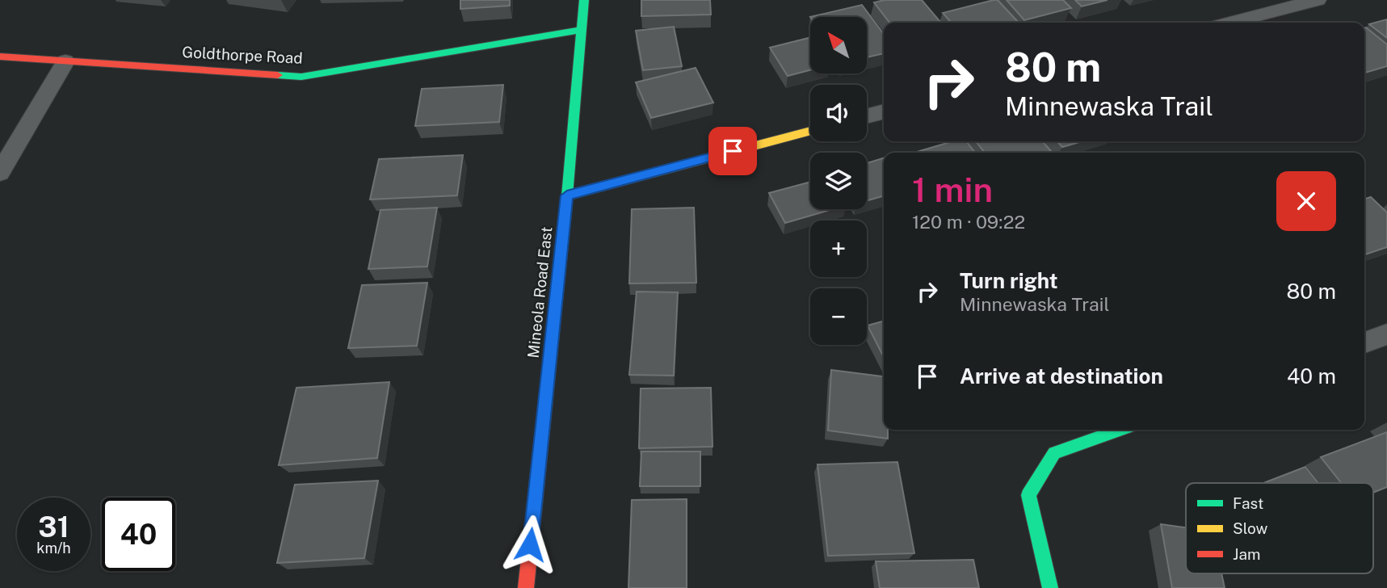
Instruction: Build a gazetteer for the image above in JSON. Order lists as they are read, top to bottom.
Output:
{
  "streets": {
    "street": ["Goldthorpe Road", "Mineola Road East"]
  },
  "crossings": [
    ["Goldthorpe Road", "Mineola Road East"]
  ],
  "legend": ["Fast", "Slow", "Jam"],
  "north": "top left",
  "page": {
    "map_buttons": ["+", "−"],
    "turn": ["80 m", "Minnewaska Trail"],
    "heading": ["1 min", "120 m · 09:22"],
    "list": [
      {
        "name": "Turn right",
        "note": "Minnewaska Trail",
        "value": "80 m"
      },
      {
        "name": "Arrive at destination",
        "value": "40 m"
      }
    ],
    "speed": "31 km/h",
    "limit": "40"
  }
}
